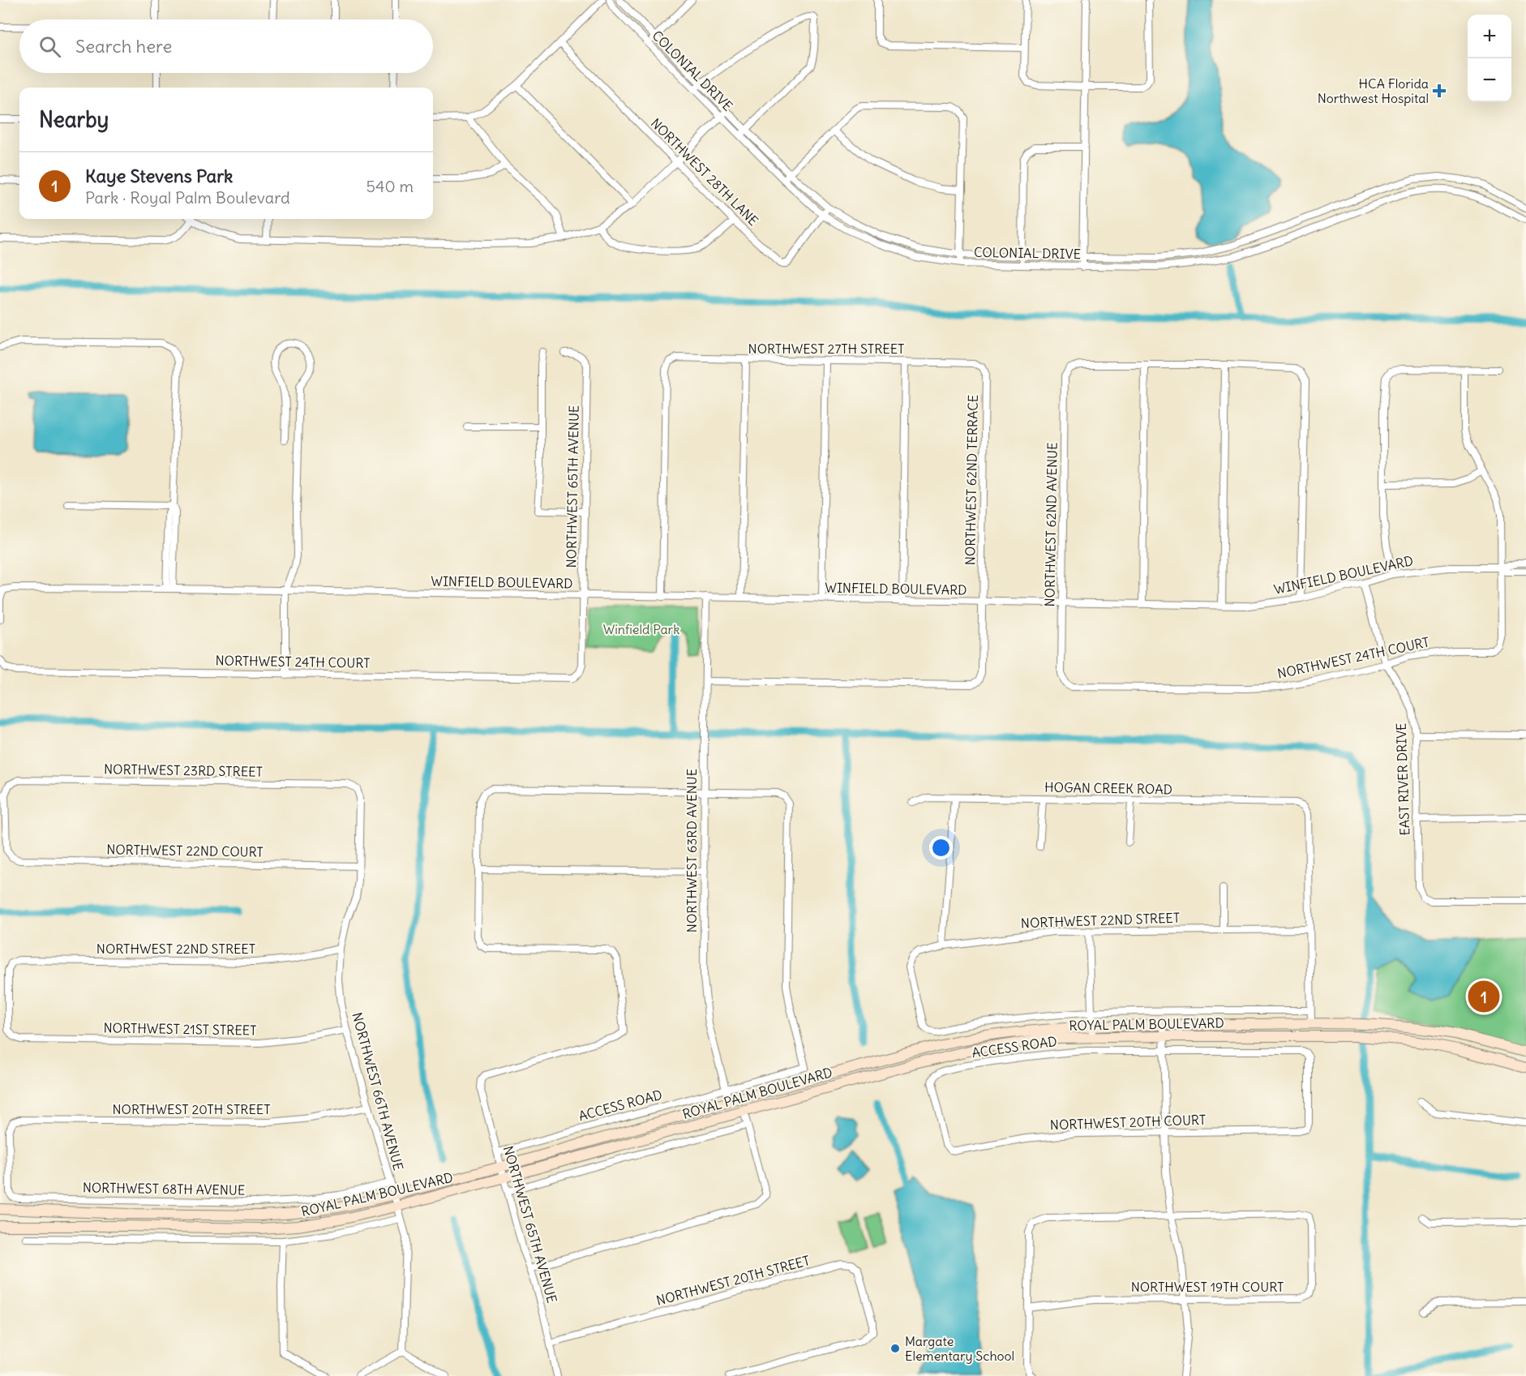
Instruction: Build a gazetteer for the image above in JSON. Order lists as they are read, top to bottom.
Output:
{
  "streets": {
    "main road": ["ROYAL PALM BOULEVARD"],
    "street": [
      "COLONIAL DRIVE",
      "NORTHWEST 28TH LANE",
      "NORTHWEST 27TH STREET",
      "NORTHWEST 62ND TERRACE",
      "NORTHWEST 65TH AVENUE",
      "NORTHWEST 62ND AVENUE",
      "WINFIELD BOULEVARD",
      "NORTHWEST 24TH COURT",
      "NORTHWEST 23RD STREET",
      "EAST RIVER DRIVE",
      "HOGAN CREEK ROAD",
      "NORTHWEST 22ND COURT",
      "NORTHWEST 63RD AVENUE",
      "NORTHWEST 22ND STREET",
      "NORTHWEST 21ST STREET",
      "ACCESS ROAD",
      "NORTHWEST 66TH AVENUE",
      "NORTHWEST 20TH STREET",
      "NORTHWEST 20TH COURT",
      "NORTHWEST 68TH AVENUE",
      "NORTHWEST 19TH COURT"
    ]
  },
  "crossings": [
    ["COLONIAL DRIVE", "NORTHWEST 28TH LANE"],
    ["NORTHWEST 27TH STREET", "NORTHWEST 62ND TERRACE"],
    ["NORTHWEST 27TH STREET", "WINFIELD BOULEVARD"],
    ["NORTHWEST 62ND TERRACE", "WINFIELD BOULEVARD"],
    ["NORTHWEST 62ND TERRACE", "NORTHWEST 63RD AVENUE"],
    ["NORTHWEST 65TH AVENUE", "WINFIELD BOULEVARD"],
    ["NORTHWEST 65TH AVENUE", "NORTHWEST 24TH COURT"],
    ["NORTHWEST 65TH AVENUE", "ROYAL PALM BOULEVARD"],
    ["NORTHWEST 65TH AVENUE", "ACCESS ROAD"],
    ["NORTHWEST 65TH AVENUE", "NORTHWEST 20TH STREET"],
    ["NORTHWEST 62ND AVENUE", "WINFIELD BOULEVARD"],
    ["NORTHWEST 62ND AVENUE", "NORTHWEST 24TH COURT"],
    ["WINFIELD BOULEVARD", "NORTHWEST 24TH COURT"],
    ["WINFIELD BOULEVARD", "EAST RIVER DRIVE"],
    ["WINFIELD BOULEVARD", "NORTHWEST 63RD AVENUE"],
    ["NORTHWEST 24TH COURT", "EAST RIVER DRIVE"],
    ["NORTHWEST 23RD STREET", "NORTHWEST 22ND COURT"],
    ["NORTHWEST 23RD STREET", "NORTHWEST 66TH AVENUE"],
    ["HOGAN CREEK ROAD", "NORTHWEST 22ND STREET"],
    ["NORTHWEST 22ND COURT", "NORTHWEST 66TH AVENUE"],
    ["NORTHWEST 63RD AVENUE", "ROYAL PALM BOULEVARD"],
    ["NORTHWEST 63RD AVENUE", "ACCESS ROAD"],
    ["NORTHWEST 22ND STREET", "NORTHWEST 21ST STREET"],
    ["NORTHWEST 22ND STREET", "ACCESS ROAD"],
    ["NORTHWEST 22ND STREET", "NORTHWEST 66TH AVENUE"],
    ["ROYAL PALM BOULEVARD", "NORTHWEST 66TH AVENUE"],
    ["NORTHWEST 21ST STREET", "NORTHWEST 66TH AVENUE"],
    ["ACCESS ROAD", "NORTHWEST 20TH COURT"],
    ["NORTHWEST 66TH AVENUE", "NORTHWEST 20TH STREET"],
    ["NORTHWEST 66TH AVENUE", "NORTHWEST 68TH AVENUE"],
    ["NORTHWEST 20TH STREET", "NORTHWEST 68TH AVENUE"]
  ],
  "parks": ["Winfield Park"],
  "places": {
    "health": ["HCA Florida Northwest Hospital"],
    "other": ["Margate Elementary School"]
  },
  "page": {
    "map_buttons": ["+", "−"],
    "search": "Search here",
    "heading": "Nearby",
    "list": [
      {
        "mark": "1",
        "name": "Kaye Stevens Park",
        "note": "Park · Royal Palm Boulevard",
        "value": "540 m"
      }
    ],
    "pins": "1"
  }
}
